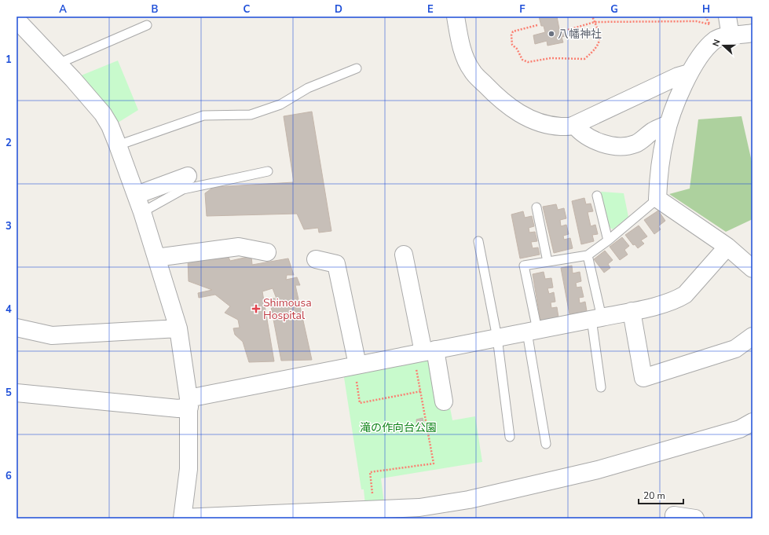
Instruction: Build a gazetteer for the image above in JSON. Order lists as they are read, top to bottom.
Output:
{
  "parks": ["滝の作向台公園"],
  "places": {
    "other": ["八幡神社"],
    "health": ["Shimousa Hospital"]
  },
  "scale_bar": "20 m",
  "north": "left",
  "grid": {
    "columns": [
      "A",
      "B",
      "C",
      "D",
      "E",
      "F",
      "G",
      "H"
    ],
    "rows": [
      "1",
      "2",
      "3",
      "4",
      "5",
      "6"
    ]
  }
}
